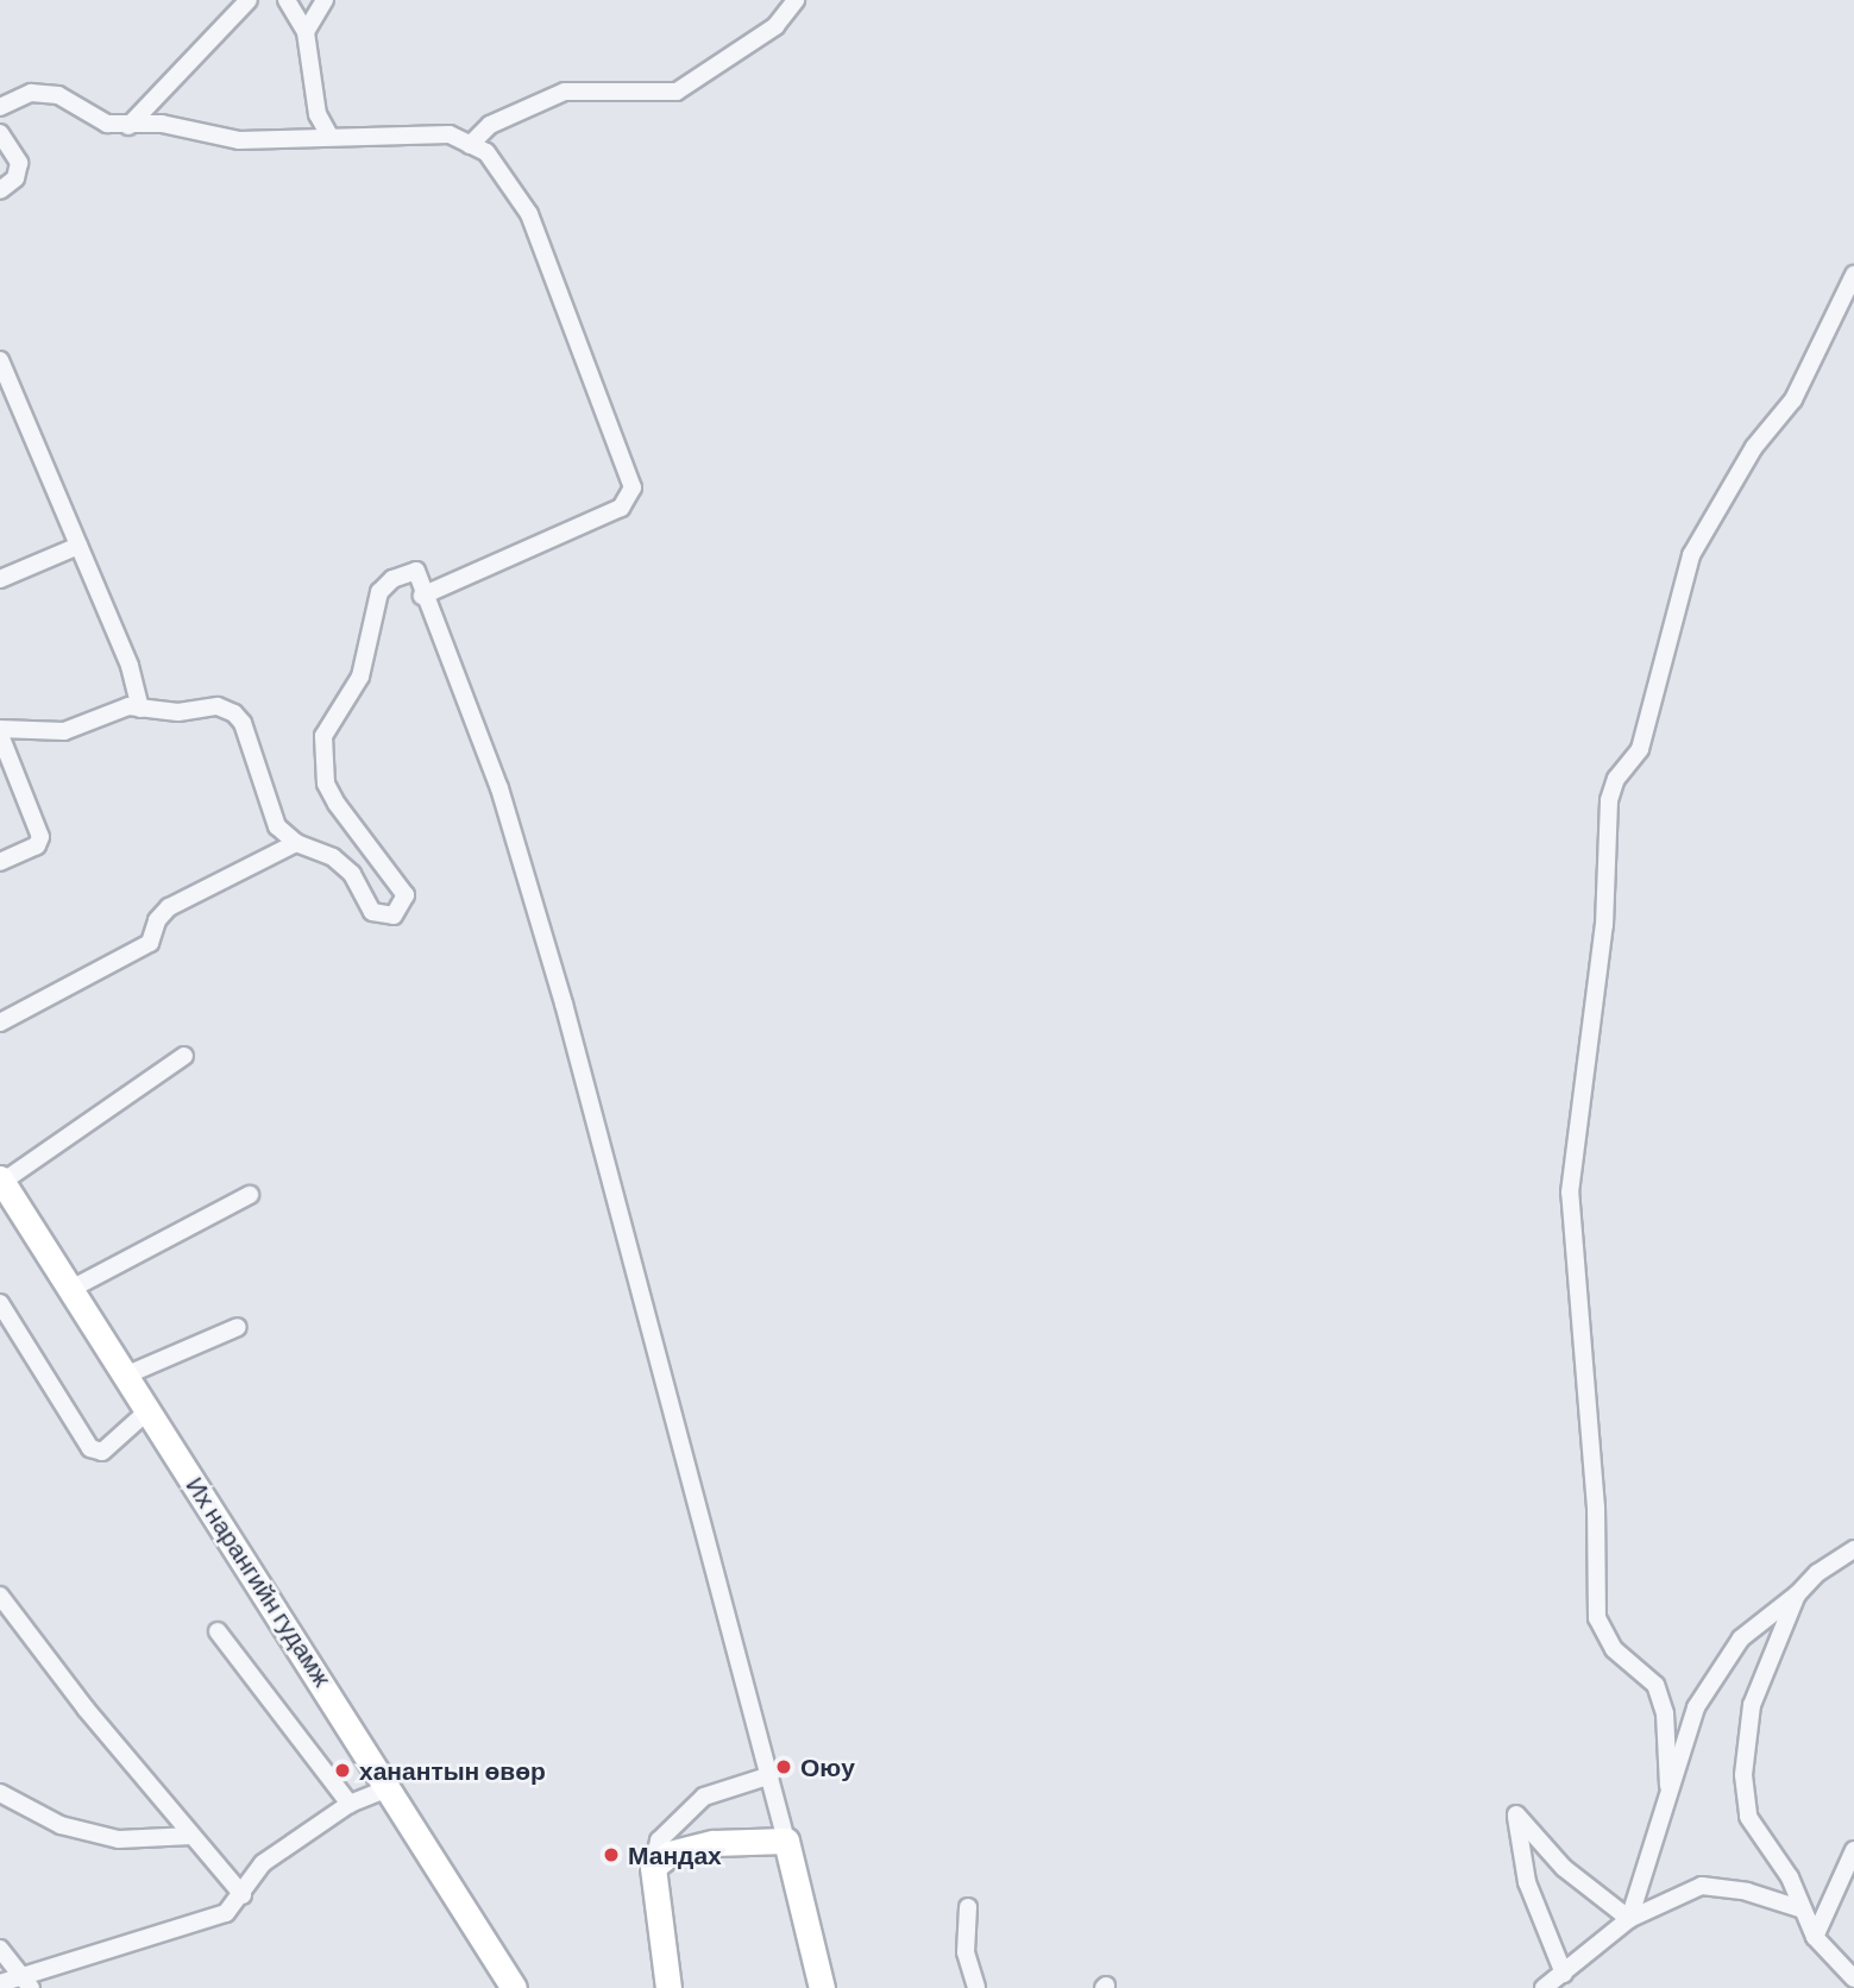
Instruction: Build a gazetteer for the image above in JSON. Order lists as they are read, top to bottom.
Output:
{
  "streets": {
    "main road": ["Их нарангийн гудамж"]
  },
  "places": ["Оюу", "ханантын өвөр", "Мандах"]
}
